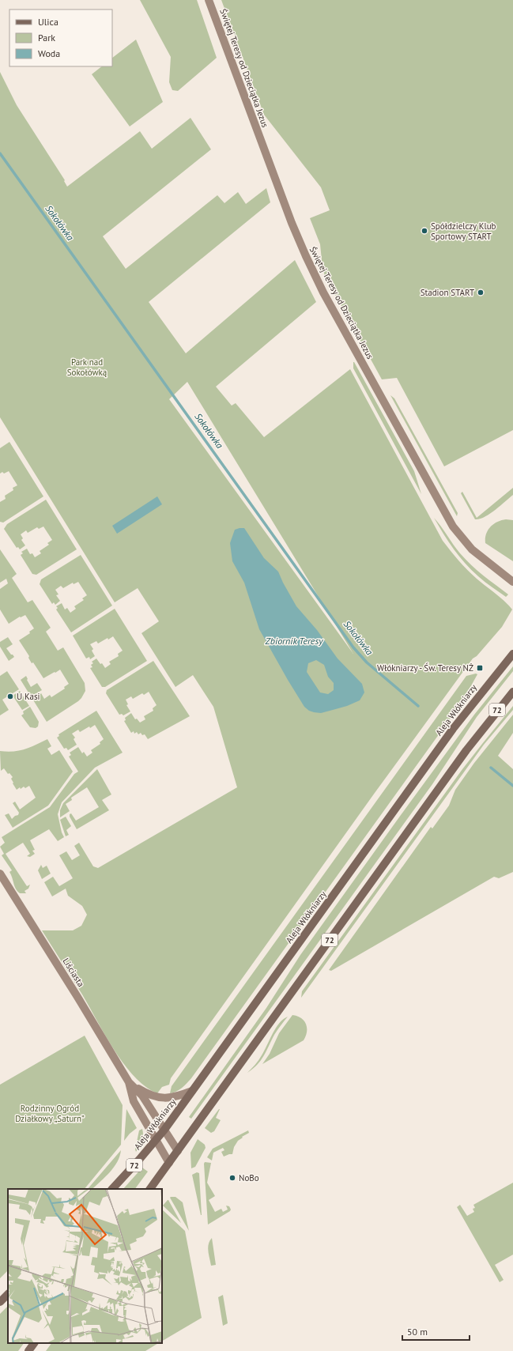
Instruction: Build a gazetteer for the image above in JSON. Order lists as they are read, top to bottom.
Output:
{
  "streets": {
    "main road": ["Aleja Włókniarzy", "72"],
    "street": ["Świętej Teresy od Dzieciątka Jezus", "Liściasta"]
  },
  "crossings": [
    ["Aleja Włókniarzy", "Liściasta"],
    ["72", "Liściasta"]
  ],
  "water": ["Sokołówka", "Zbiornik Teresy"],
  "parks": ["Park nad Sokołówką", "Rodzinny Ogród Działkowy „Saturn”"],
  "places": {
    "other": [
      "Spółdzielczy Klub Sportowy START",
      "Stadion START",
      "U Kasi",
      "NoBo"
    ],
    "transit": ["Włókniarzy - Św. Teresy NŻ"]
  },
  "legend": ["Ulica", "Park", "Woda"],
  "scale_bar": "50 m"
}
